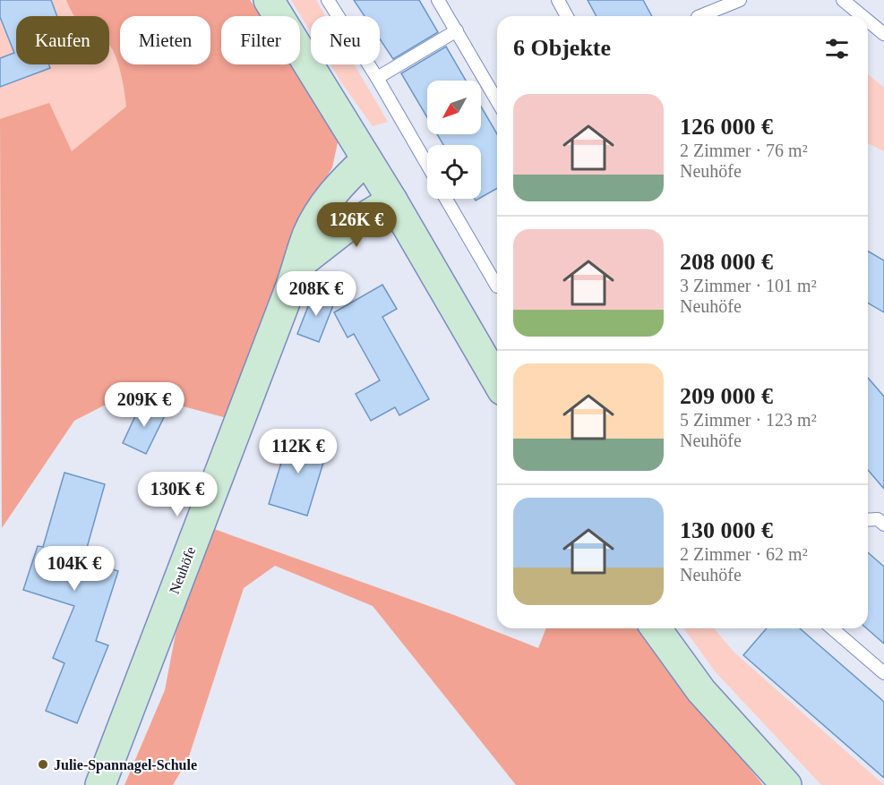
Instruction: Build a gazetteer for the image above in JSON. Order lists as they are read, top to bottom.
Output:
{
  "streets": {
    "street": ["Neuhöfe"]
  },
  "places": ["Julie-Spannagel-Schule"],
  "north": "bottom left",
  "page": {
    "chip": [
      "Kaufen",
      "Mieten",
      "Filter",
      "Neu"
    ],
    "heading": "6 Objekte",
    "list": [
      {
        "name": "126 000 €",
        "note": "2 Zimmer · 76 m² · Neuhöfe"
      },
      {
        "name": "208 000 €",
        "note": "3 Zimmer · 101 m² · Neuhöfe"
      },
      {
        "name": "209 000 €",
        "note": "5 Zimmer · 123 m² · Neuhöfe"
      },
      {
        "name": "130 000 €",
        "note": "2 Zimmer · 62 m² · Neuhöfe"
      }
    ],
    "price": [
      "126K €",
      "208K €",
      "209K €",
      "112K €",
      "130K €",
      "104K €"
    ]
  }
}
